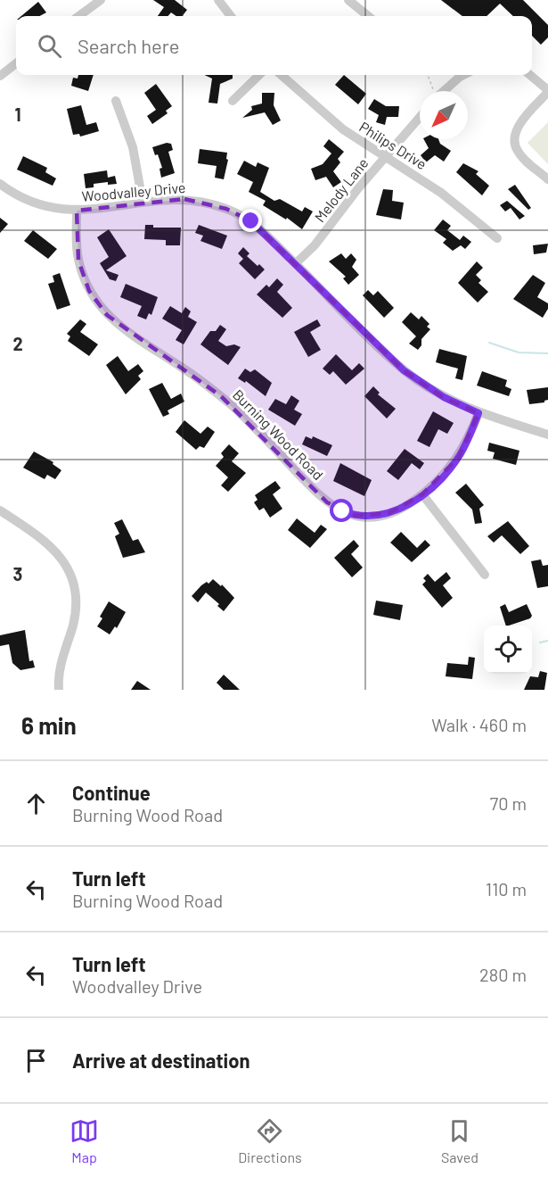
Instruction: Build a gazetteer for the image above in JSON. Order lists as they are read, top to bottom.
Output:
{
  "streets": {
    "street": [
      "Philips Drive",
      "Melody Lane",
      "Woodvalley Drive",
      "Burning Wood Road"
    ]
  },
  "crossings": [
    ["Philips Drive", "Melody Lane"],
    ["Melody Lane", "Woodvalley Drive"],
    ["Woodvalley Drive", "Burning Wood Road"]
  ],
  "north": "bottom left",
  "page": {
    "search": "Search here",
    "heading": ["6 min", "Walk · 460 m"],
    "list": [
      ["Continue", "Burning Wood Road", "70 m"],
      ["Turn left", "Burning Wood Road", "110 m"],
      ["Turn left", "Woodvalley Drive", "280 m"],
      "Arrive at destination"
    ],
    "nav": ["Map", "Directions", "Saved"]
  },
  "grid": {
    "rows": ["1", "2", "3"]
  }
}
